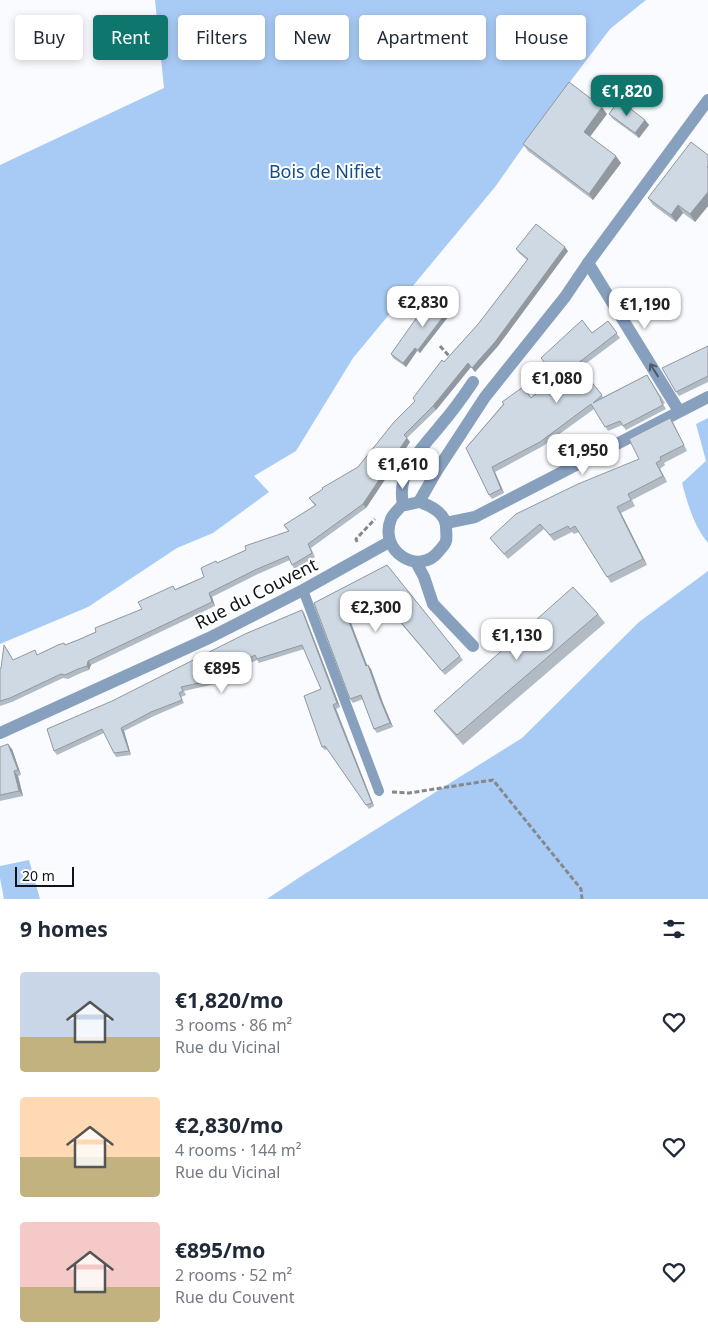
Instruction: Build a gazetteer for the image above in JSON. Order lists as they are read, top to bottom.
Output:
{
  "streets": {
    "street": ["Rue du Couvent"]
  },
  "parks": ["Bois de Nifiet"],
  "scale_bar": "20 m",
  "page": {
    "chip": [
      "Buy",
      "Rent",
      "Filters",
      "New",
      "Apartment",
      "House"
    ],
    "price": [
      "€1,820",
      "€2,830",
      "€1,190",
      "€1,080",
      "€1,950",
      "€1,610",
      "€2,300",
      "€1,130",
      "€895"
    ],
    "scale": "20 m",
    "heading": "9 homes",
    "list": [
      {
        "name": "€1,820/mo",
        "note": "3 rooms · 86 m² · Rue du Vicinal"
      },
      {
        "name": "€2,830/mo",
        "note": "4 rooms · 144 m² · Rue du Vicinal"
      },
      {
        "name": "€895/mo",
        "note": "2 rooms · 52 m² · Rue du Couvent"
      }
    ]
  }
}
